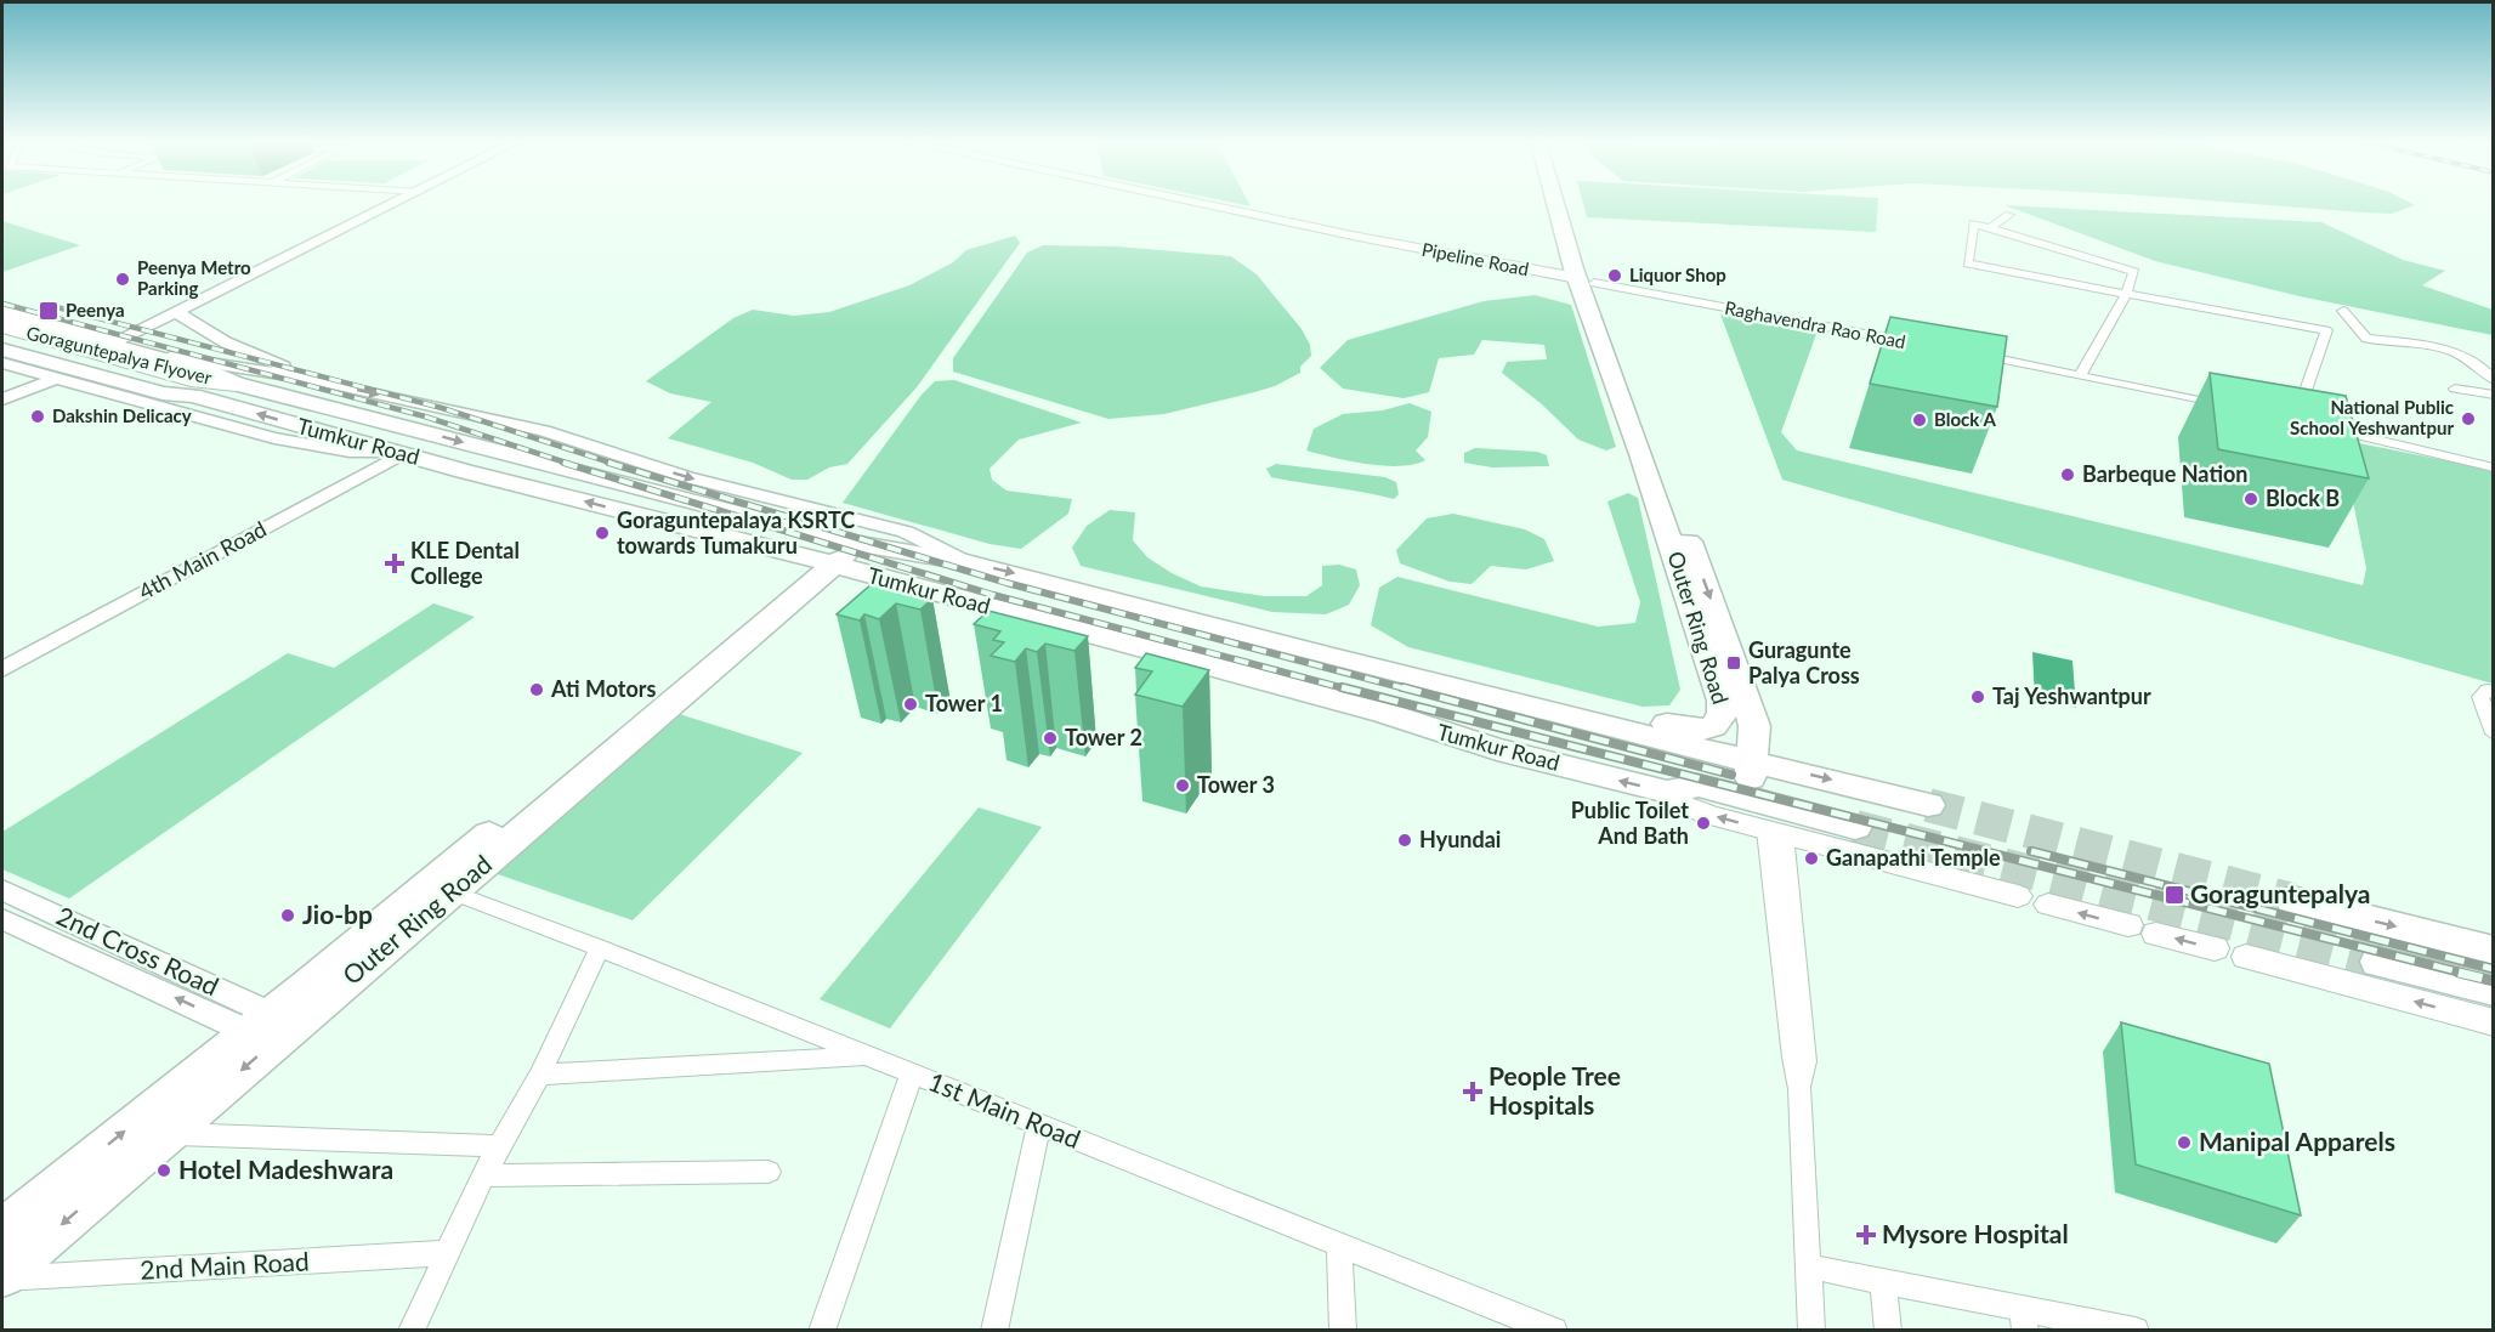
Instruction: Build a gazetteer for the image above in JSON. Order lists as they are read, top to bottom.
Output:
{
  "streets": {
    "highway": ["Goraguntepalya Flyover", "Tumkur Road", "Outer Ring Road"],
    "main road": ["Pipeline Road"],
    "street": [
      "Raghavendra Rao Road",
      "4th Main Road",
      "2nd Cross Road",
      "1st Main Road",
      "2nd Main Road"
    ]
  },
  "crossings": [
    ["Pipeline Road", "Raghavendra Rao Road"],
    ["Pipeline Road", "Outer Ring Road"],
    ["Raghavendra Rao Road", "Outer Ring Road"],
    ["Goraguntepalya Flyover", "Tumkur Road"],
    ["Tumkur Road", "4th Main Road"],
    ["Tumkur Road", "Outer Ring Road"],
    ["Outer Ring Road", "2nd Cross Road"],
    ["Outer Ring Road", "1st Main Road"],
    ["Outer Ring Road", "2nd Main Road"]
  ],
  "places": {
    "other": [
      "Liquor Shop",
      "Peenya Metro Parking",
      "Dakshin Delicacy",
      "National Public School Yeshwantpur",
      "Block A",
      "Barbeque Nation",
      "Block B",
      "Goraguntepalaya KSRTC towards Tumakuru",
      "Ati Motors",
      "Taj Yeshwantpur",
      "Tower 1",
      "Tower 2",
      "Tower 3",
      "Public Toilet And Bath",
      "Hyundai",
      "Ganapathi Temple",
      "Jio-bp",
      "Manipal Apparels",
      "Hotel Madeshwara"
    ],
    "transit": ["Peenya", "Guragunte Palya Cross", "Goraguntepalya"],
    "health": ["KLE Dental College", "People Tree Hospitals", "Mysore Hospital"]
  }
}
